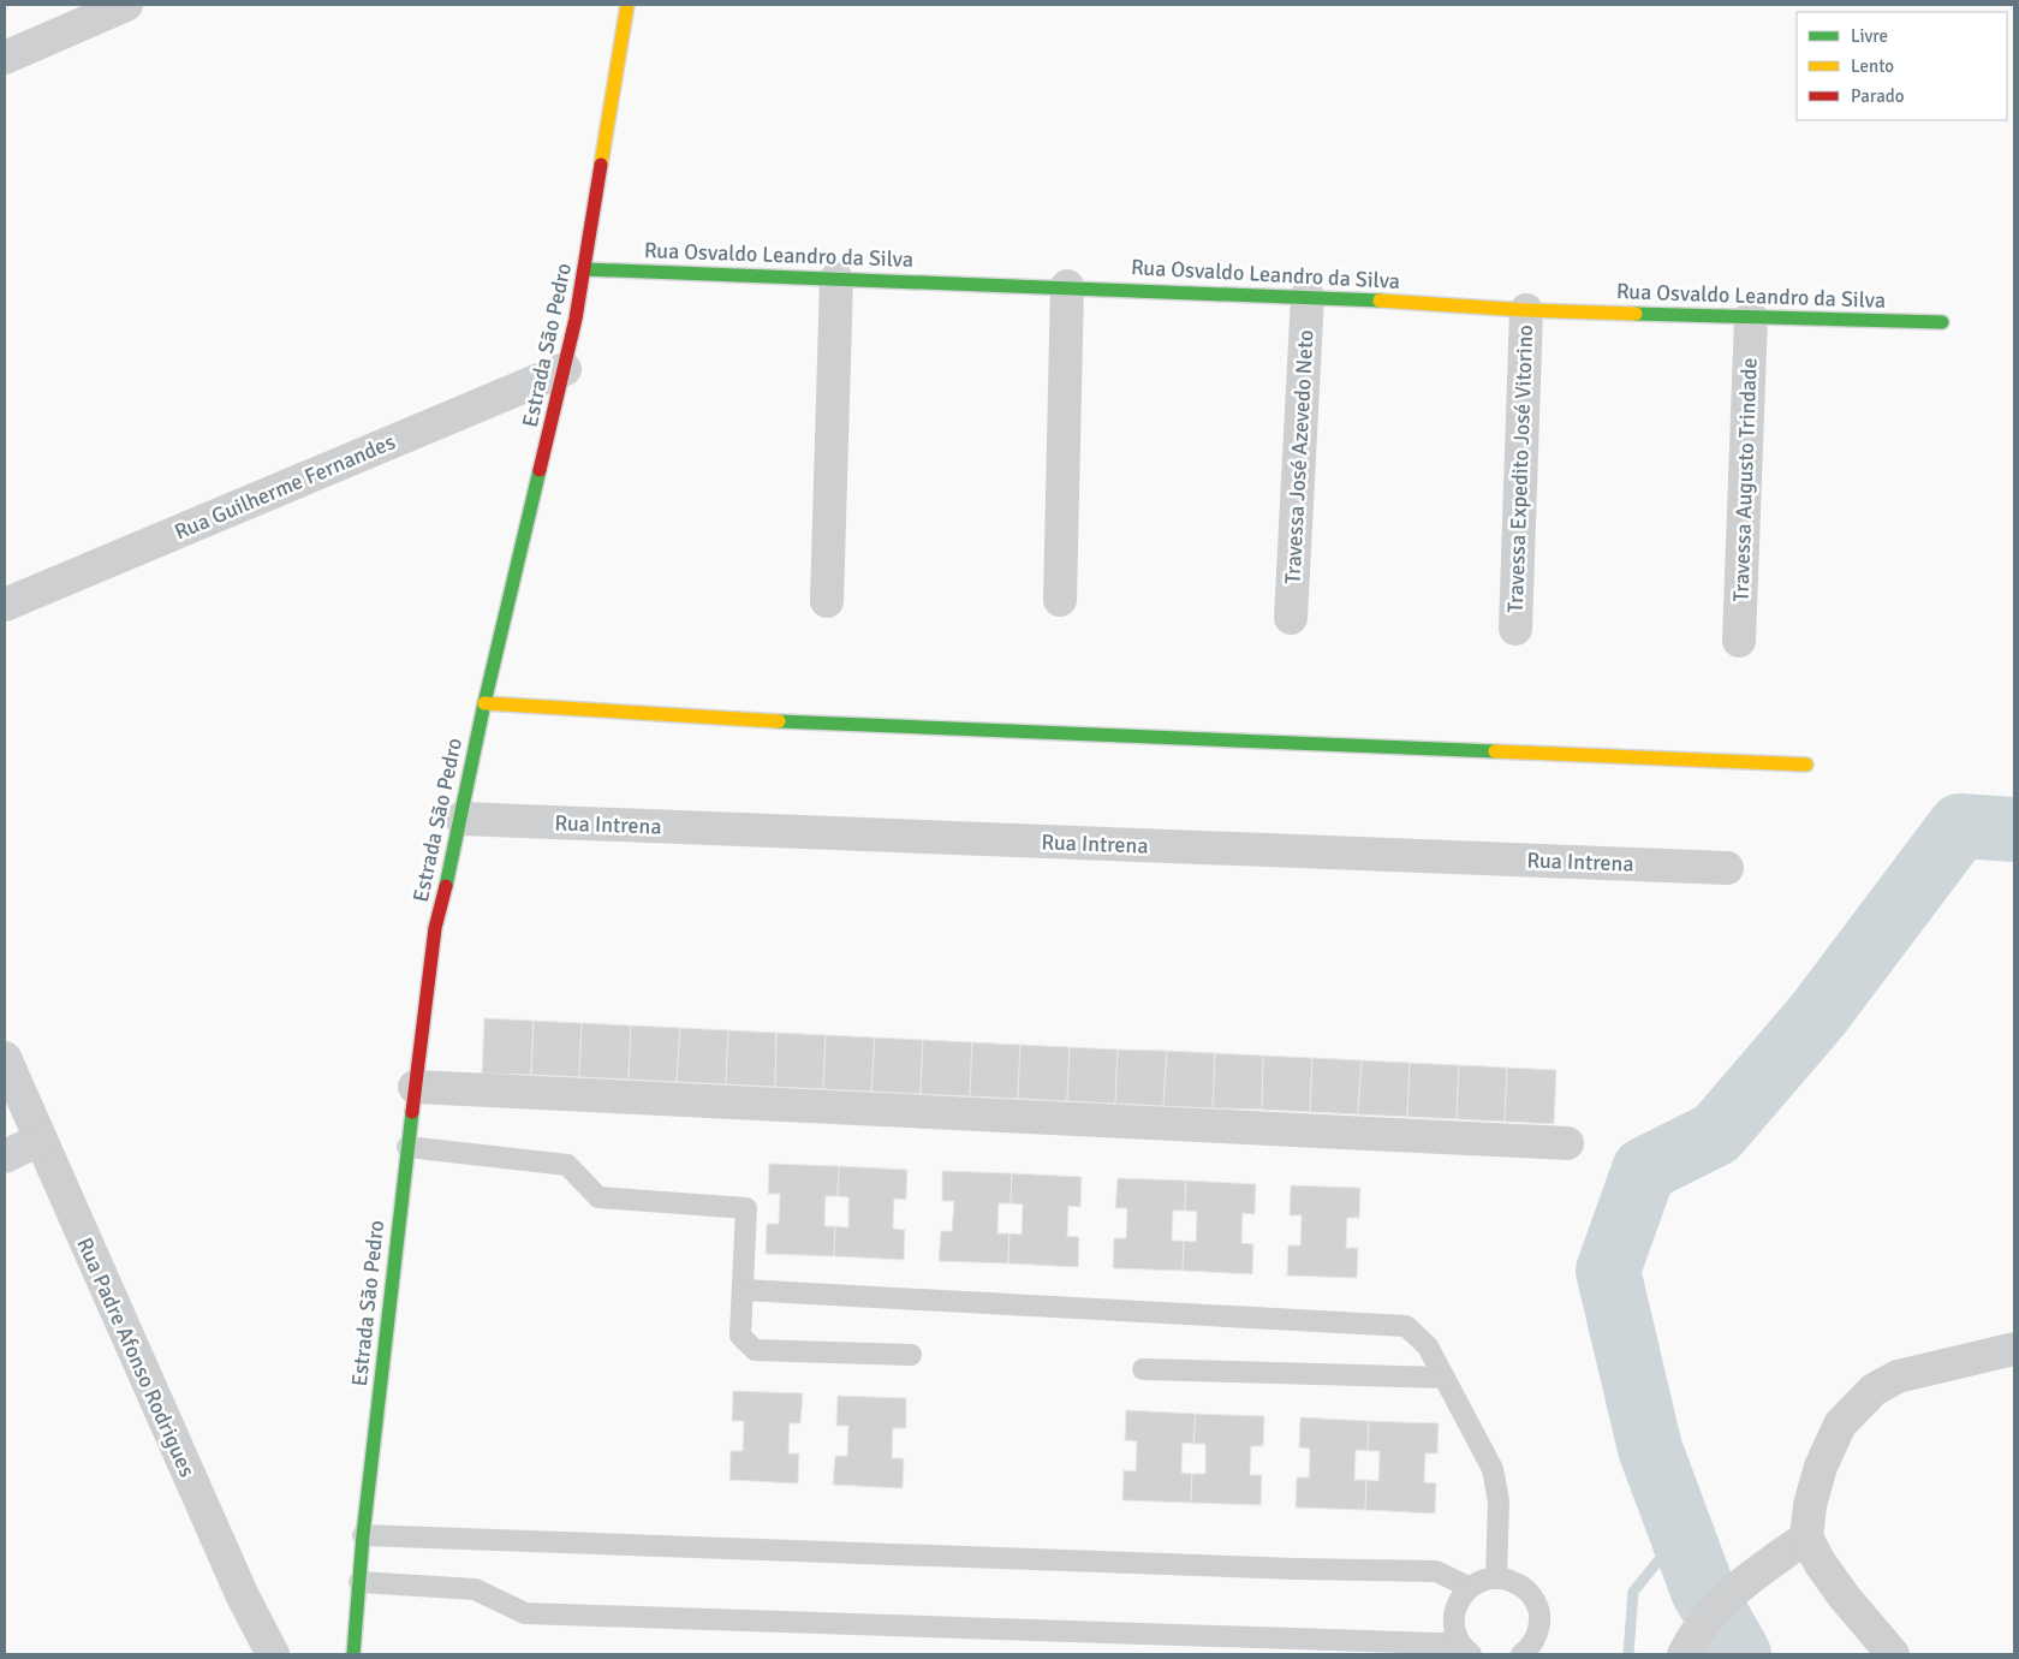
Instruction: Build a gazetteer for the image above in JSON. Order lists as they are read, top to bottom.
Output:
{
  "streets": {
    "street": [
      "Rua Osvaldo Leandro da Silva",
      "Estrada São Pedro",
      "Travessa José Azevedo Neto",
      "Travessa Expedito José Vitorino",
      "Travessa Augusto Trindade",
      "Rua Guilherme Fernandes",
      "Rua Intrena",
      "Rua Padre Afonso Rodrigues"
    ]
  },
  "crossings": [
    ["Rua Osvaldo Leandro da Silva", "Estrada São Pedro"],
    ["Rua Osvaldo Leandro da Silva", "Travessa José Azevedo Neto"],
    ["Rua Osvaldo Leandro da Silva", "Travessa Expedito José Vitorino"],
    ["Rua Osvaldo Leandro da Silva", "Travessa Augusto Trindade"],
    ["Estrada São Pedro", "Rua Guilherme Fernandes"],
    ["Estrada São Pedro", "Rua Intrena"]
  ],
  "legend": ["Livre", "Lento", "Parado"]
}
